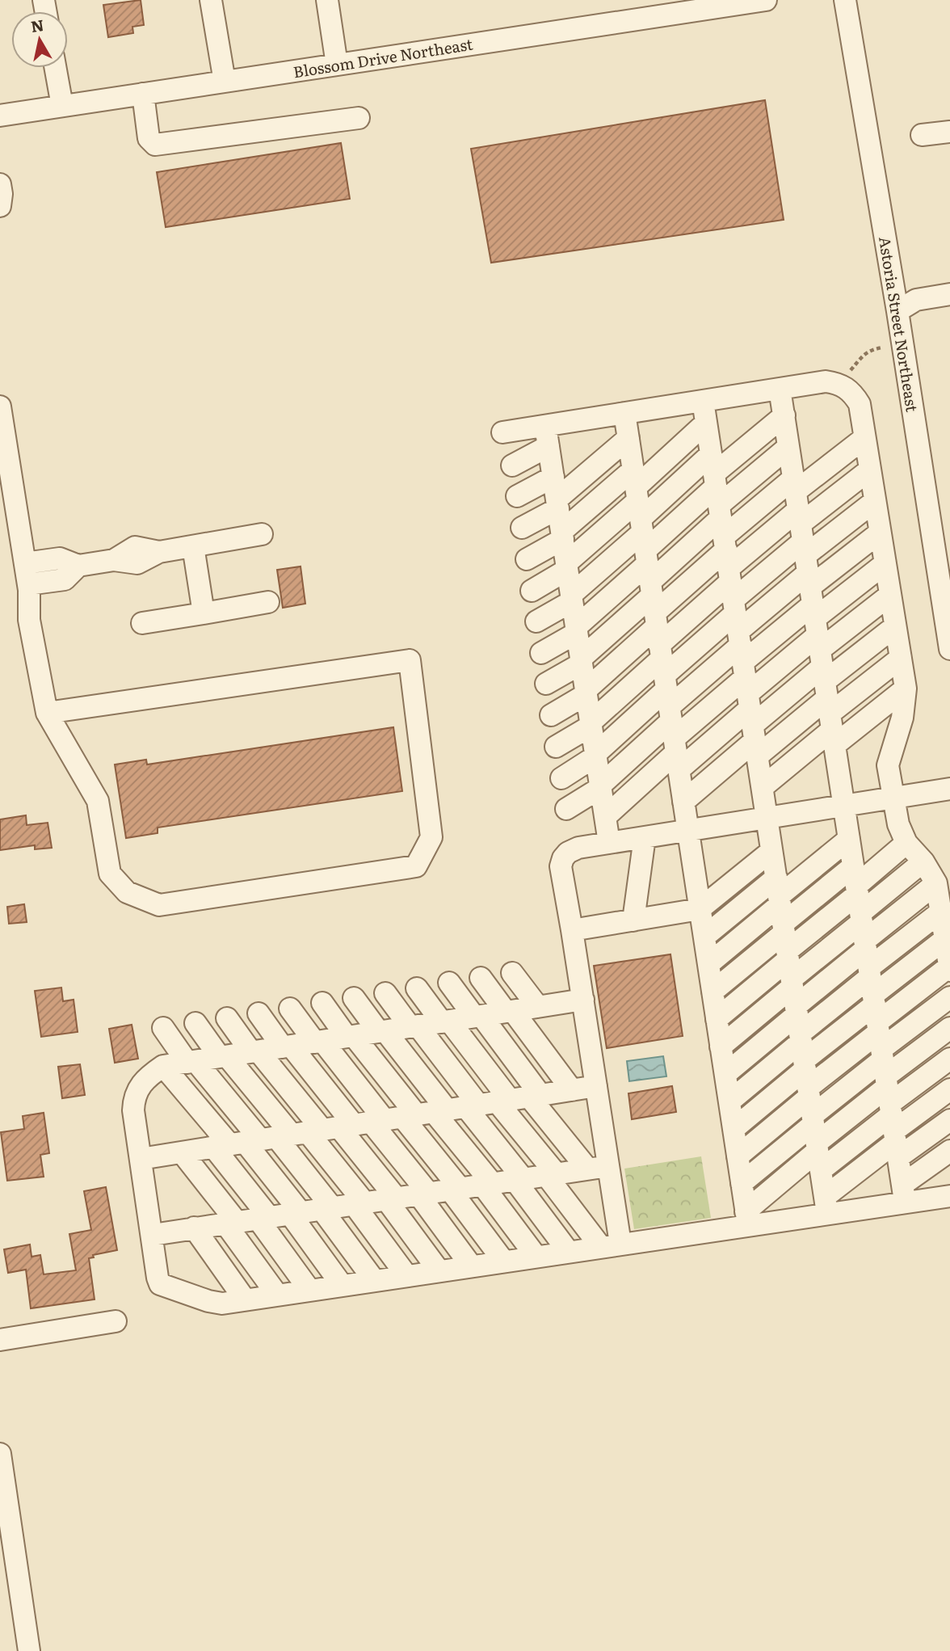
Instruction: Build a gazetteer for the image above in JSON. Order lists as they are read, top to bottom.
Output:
{
  "streets": {
    "street": ["Blossom Drive Northeast", "Astoria Street Northeast"]
  },
  "north": "top"
}
